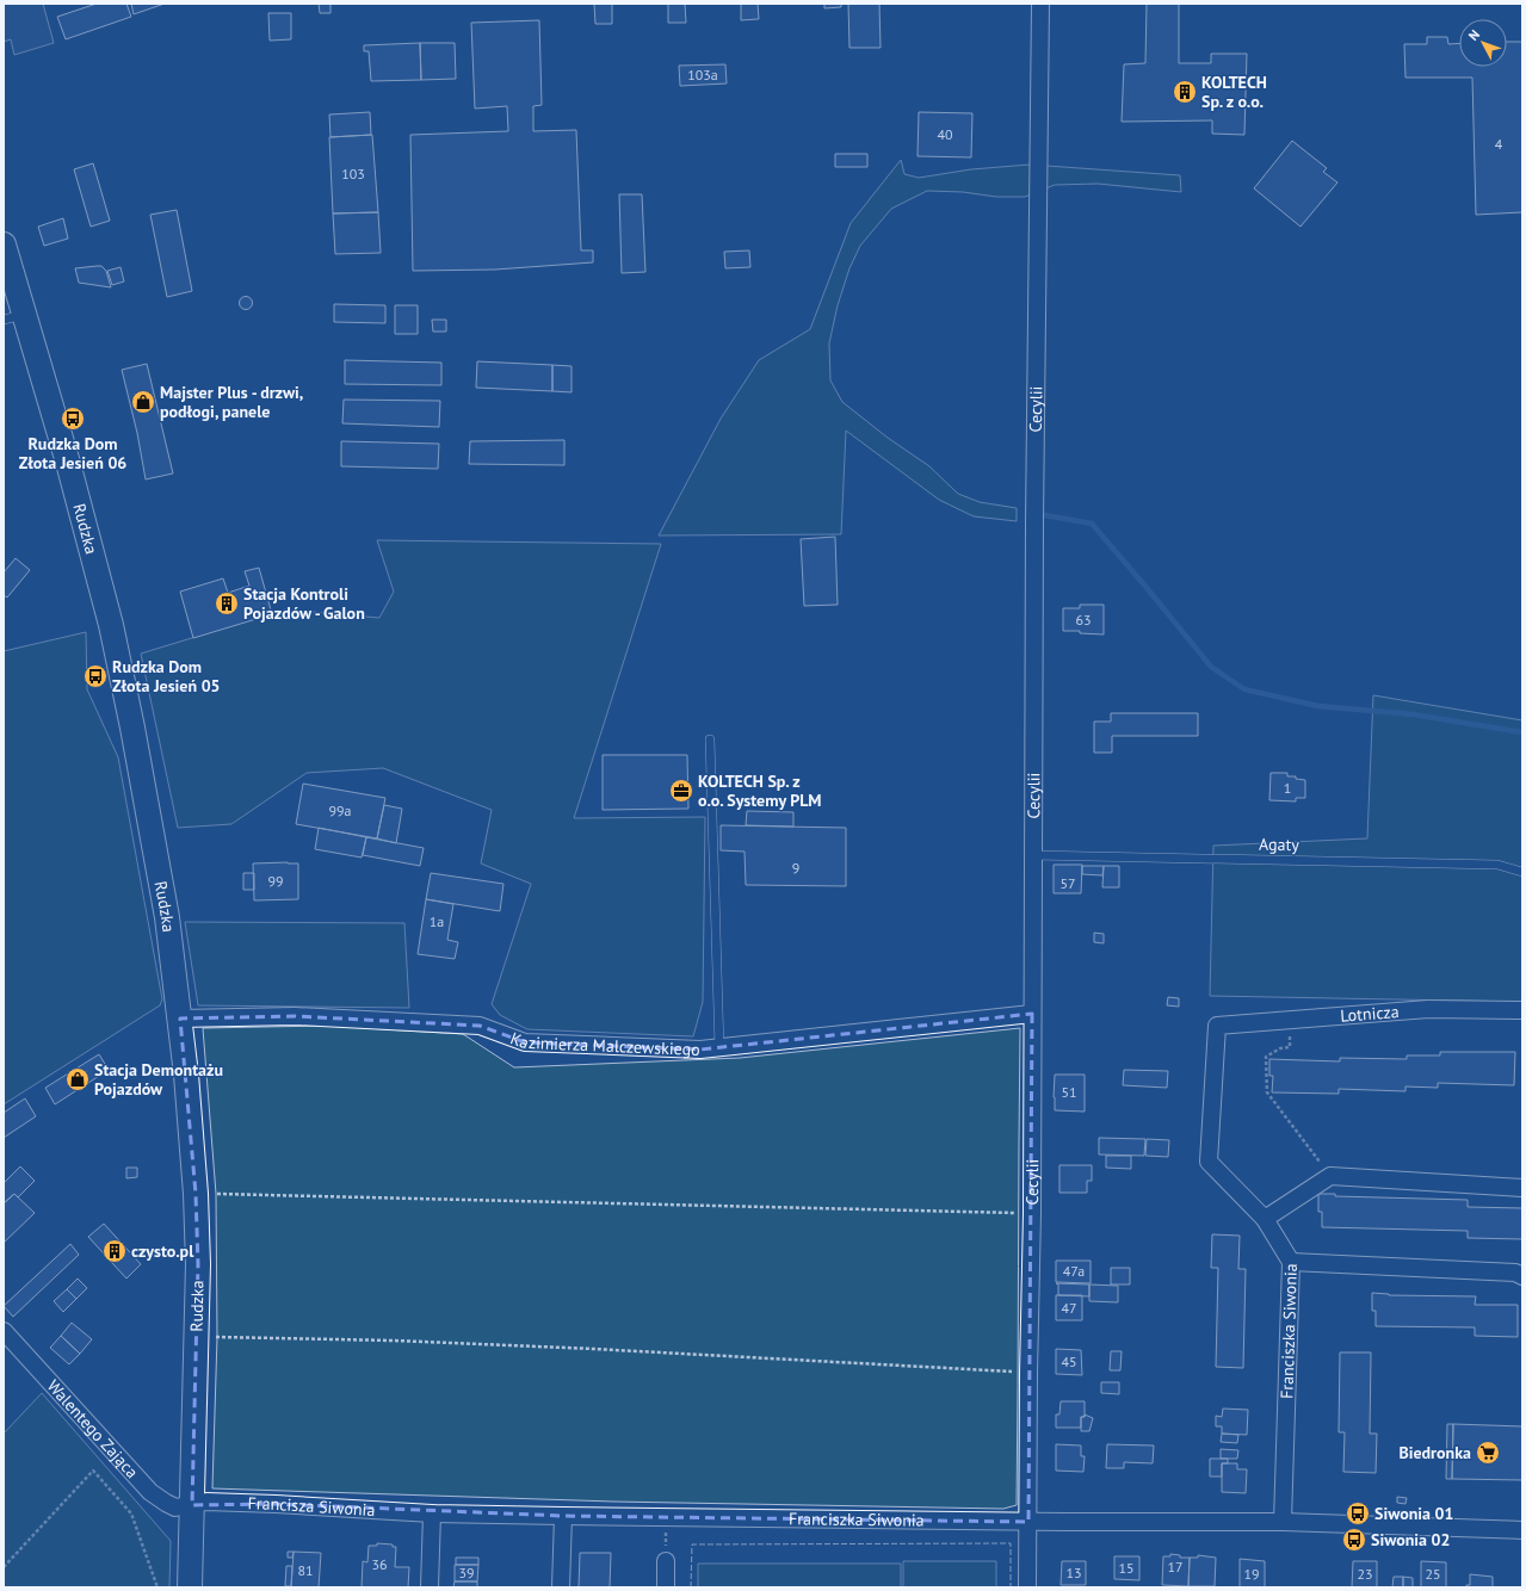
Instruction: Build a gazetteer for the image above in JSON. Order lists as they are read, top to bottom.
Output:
{
  "streets": {
    "street": [
      "Cecylii",
      "Rudzka",
      "Lotnicza",
      "Kazimierza Malczewskiego",
      "Franciszka Siwonia",
      "Walentego Zająca",
      "Francisza Siwonia"
    ],
    "lane": ["Agaty"]
  },
  "crossings": [
    ["Cecylii", "Agaty"],
    ["Cecylii", "Kazimierza Malczewskiego"],
    ["Cecylii", "Franciszka Siwonia"],
    ["Rudzka", "Kazimierza Malczewskiego"],
    ["Rudzka", "Walentego Zająca"],
    ["Rudzka", "Francisza Siwonia"],
    ["Lotnicza", "Franciszka Siwonia"],
    ["Franciszka Siwonia", "Francisza Siwonia"],
    ["Walentego Zająca", "Francisza Siwonia"]
  ],
  "places": {
    "building": ["KOLTECH Sp. z o.o.", "Stacja Kontroli Pojazdów - Galon", "czysto.pl"],
    "shop": ["Majster Plus - drzwi, podłogi, panele", "Stacja Demontażu Pojazdów"],
    "bus stop": [
      "Rudzka Dom Złota Jesień 06",
      "Rudzka Dom Złota Jesień 05",
      "Siwonia 01",
      "Siwonia 02"
    ],
    "office": ["KOLTECH Sp. z o.o. Systemy PLM"],
    "supermarket": ["Biedronka"]
  },
  "house_numbers": [
    "103a",
    "40",
    "4",
    "103",
    "63",
    "1",
    "99a",
    "9",
    "99",
    "57",
    "1a",
    "51",
    "47a",
    "47",
    "45",
    "36",
    "17",
    "15",
    "81",
    "39",
    "13",
    "19",
    "23",
    "25"
  ],
  "north": "top left"
}
